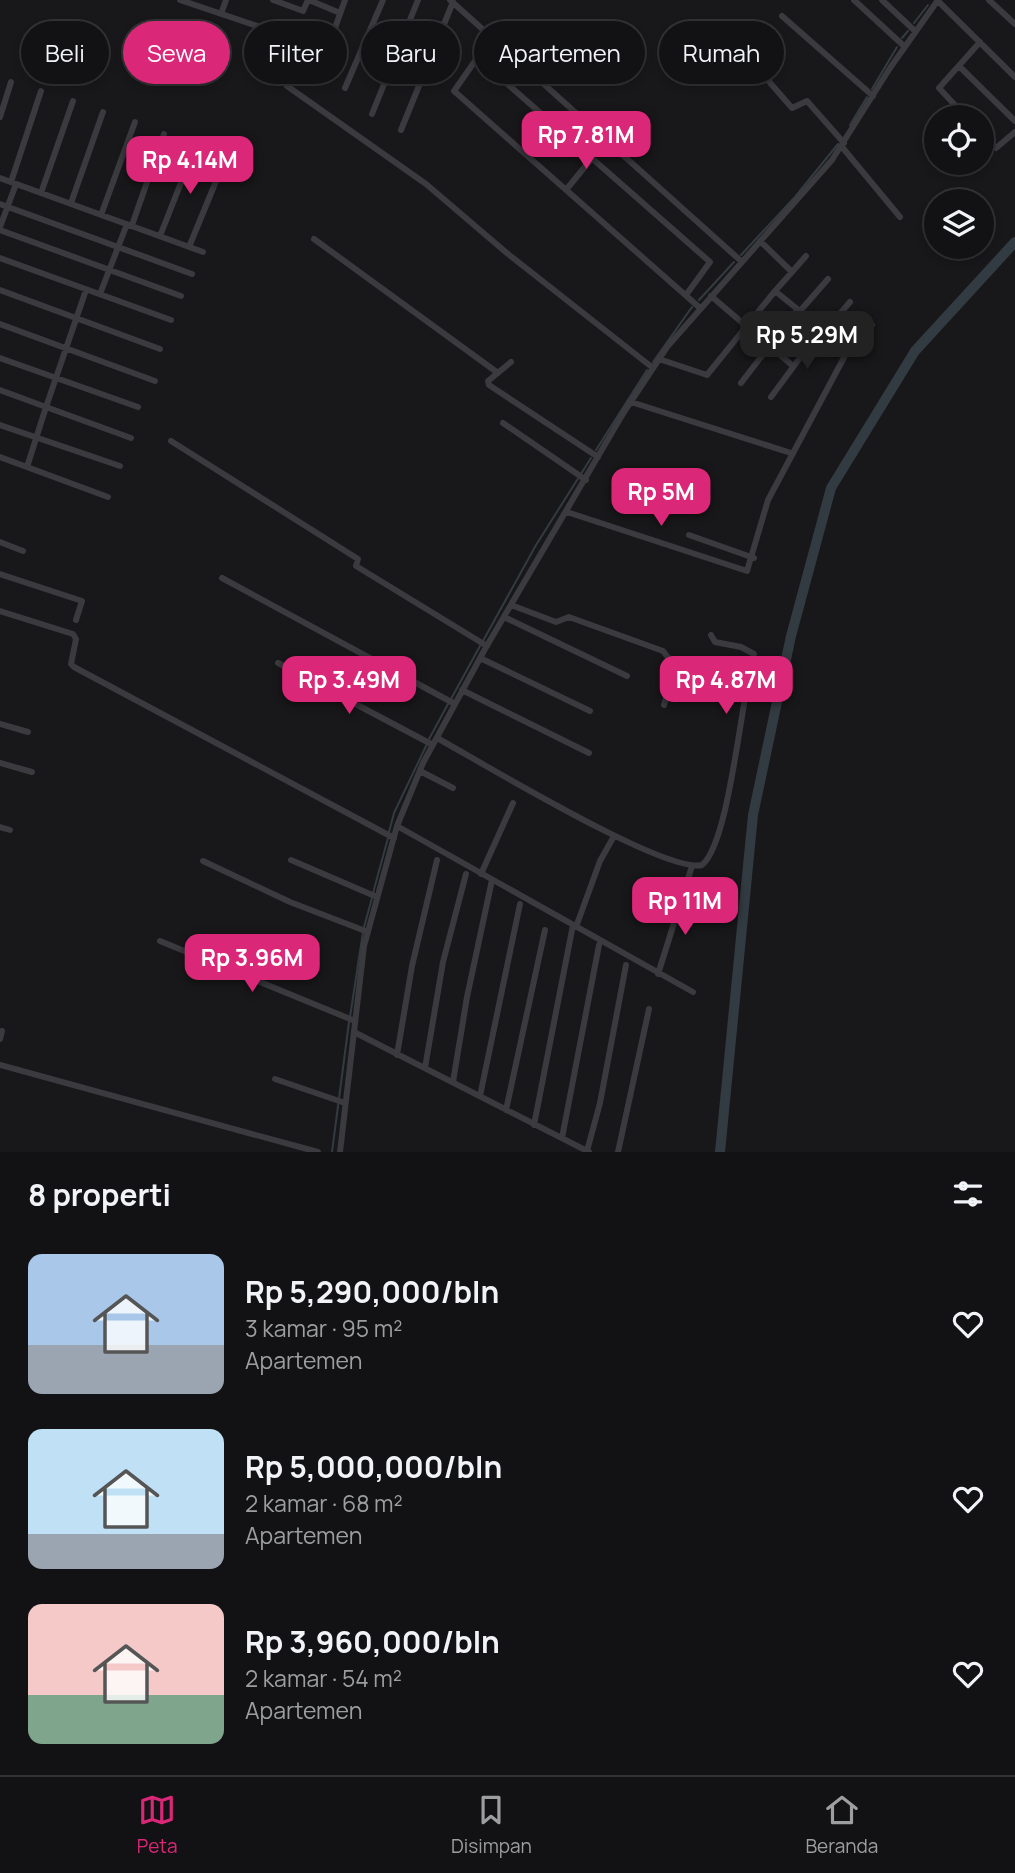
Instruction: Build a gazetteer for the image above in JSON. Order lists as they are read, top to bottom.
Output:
{
  "page": {
    "chip": [
      "Beli",
      "Sewa",
      "Filter",
      "Baru",
      "Apartemen",
      "Rumah"
    ],
    "price": [
      "Rp 7.81M",
      "Rp 4.14M",
      "Rp 5.29M",
      "Rp 5M",
      "Rp 3.49M",
      "Rp 4.87M",
      "Rp 11M",
      "Rp 3.96M"
    ],
    "heading": "8 properti",
    "list": [
      {
        "name": "Rp 5,290,000/bln",
        "note": "3 kamar · 95 m² · Apartemen"
      },
      {
        "name": "Rp 5,000,000/bln",
        "note": "2 kamar · 68 m² · Apartemen"
      },
      {
        "name": "Rp 3,960,000/bln",
        "note": "2 kamar · 54 m² · Apartemen"
      }
    ],
    "tabs": ["Peta", "Disimpan", "Beranda"]
  }
}
